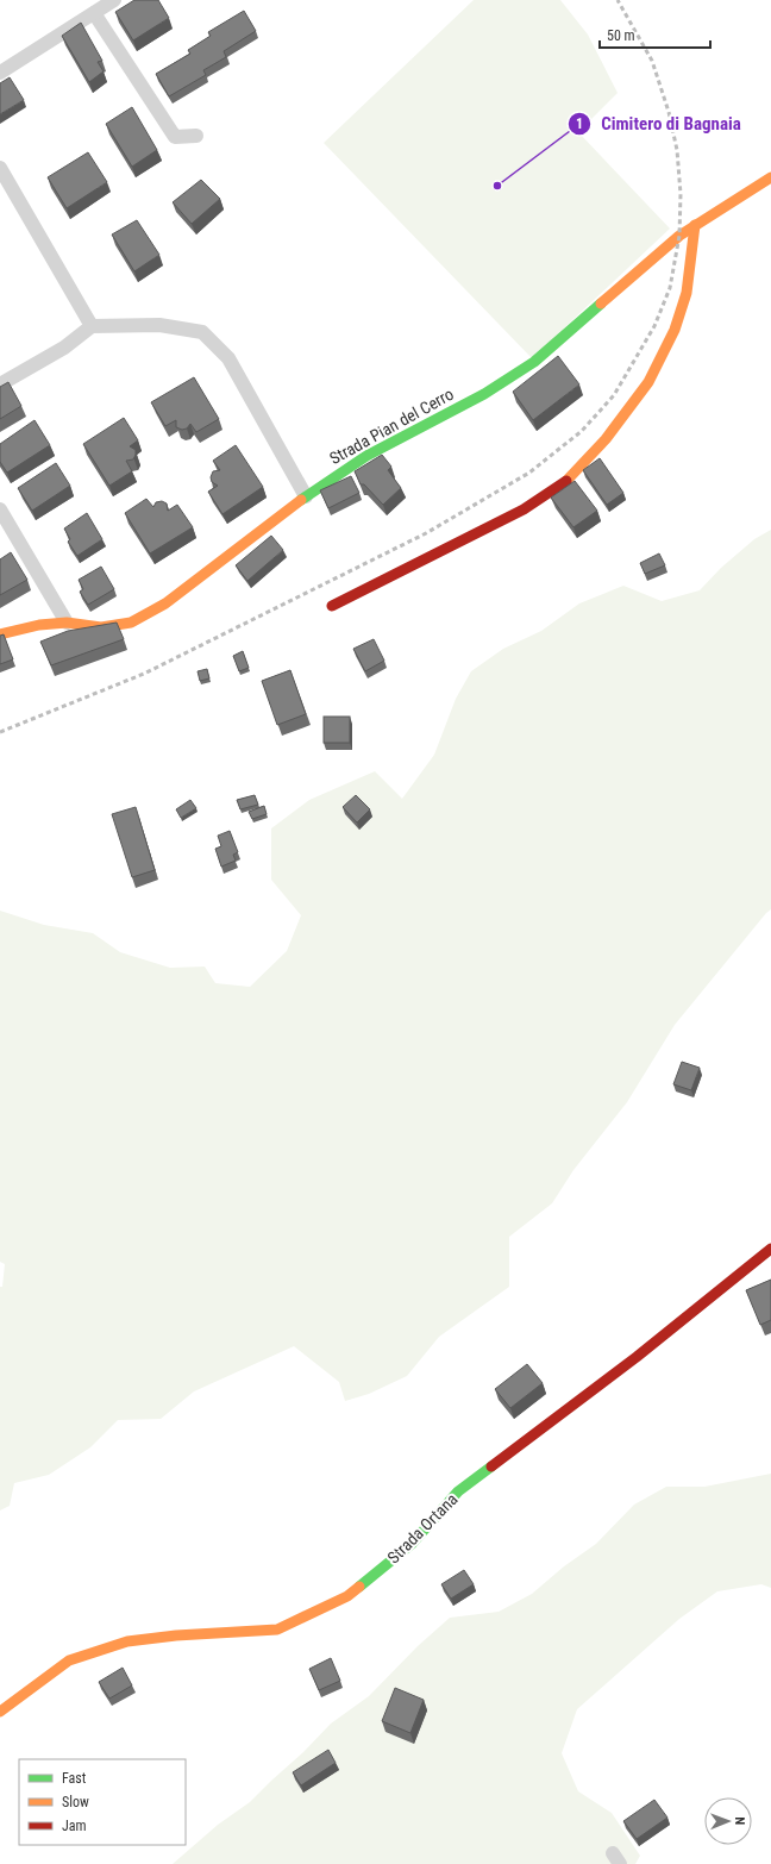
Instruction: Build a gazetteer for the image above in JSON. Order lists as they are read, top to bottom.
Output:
{
  "streets": {
    "street": ["Strada Pian del Cerro", "Strada Ortana"]
  },
  "places": ["Cimitero di Bagnaia"],
  "legend": ["Fast", "Slow", "Jam"],
  "scale_bar": "50 m",
  "north": "right"
}
